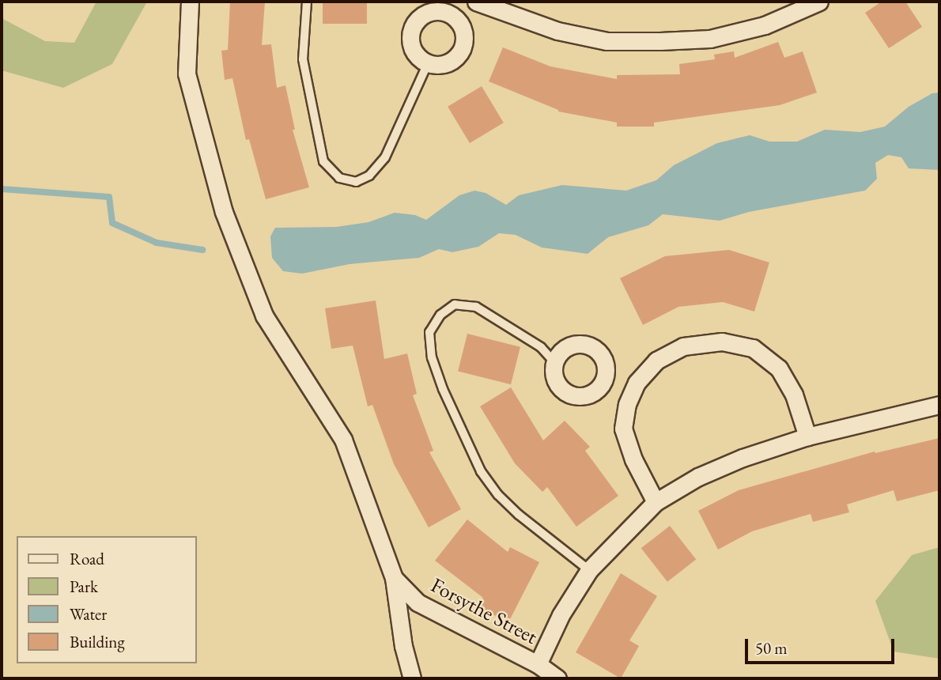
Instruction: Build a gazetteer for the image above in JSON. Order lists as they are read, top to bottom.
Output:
{
  "streets": {
    "street": ["Forsythe Street"]
  },
  "legend": [
    "Road",
    "Park",
    "Water",
    "Building"
  ],
  "scale_bar": "50 m"
}
